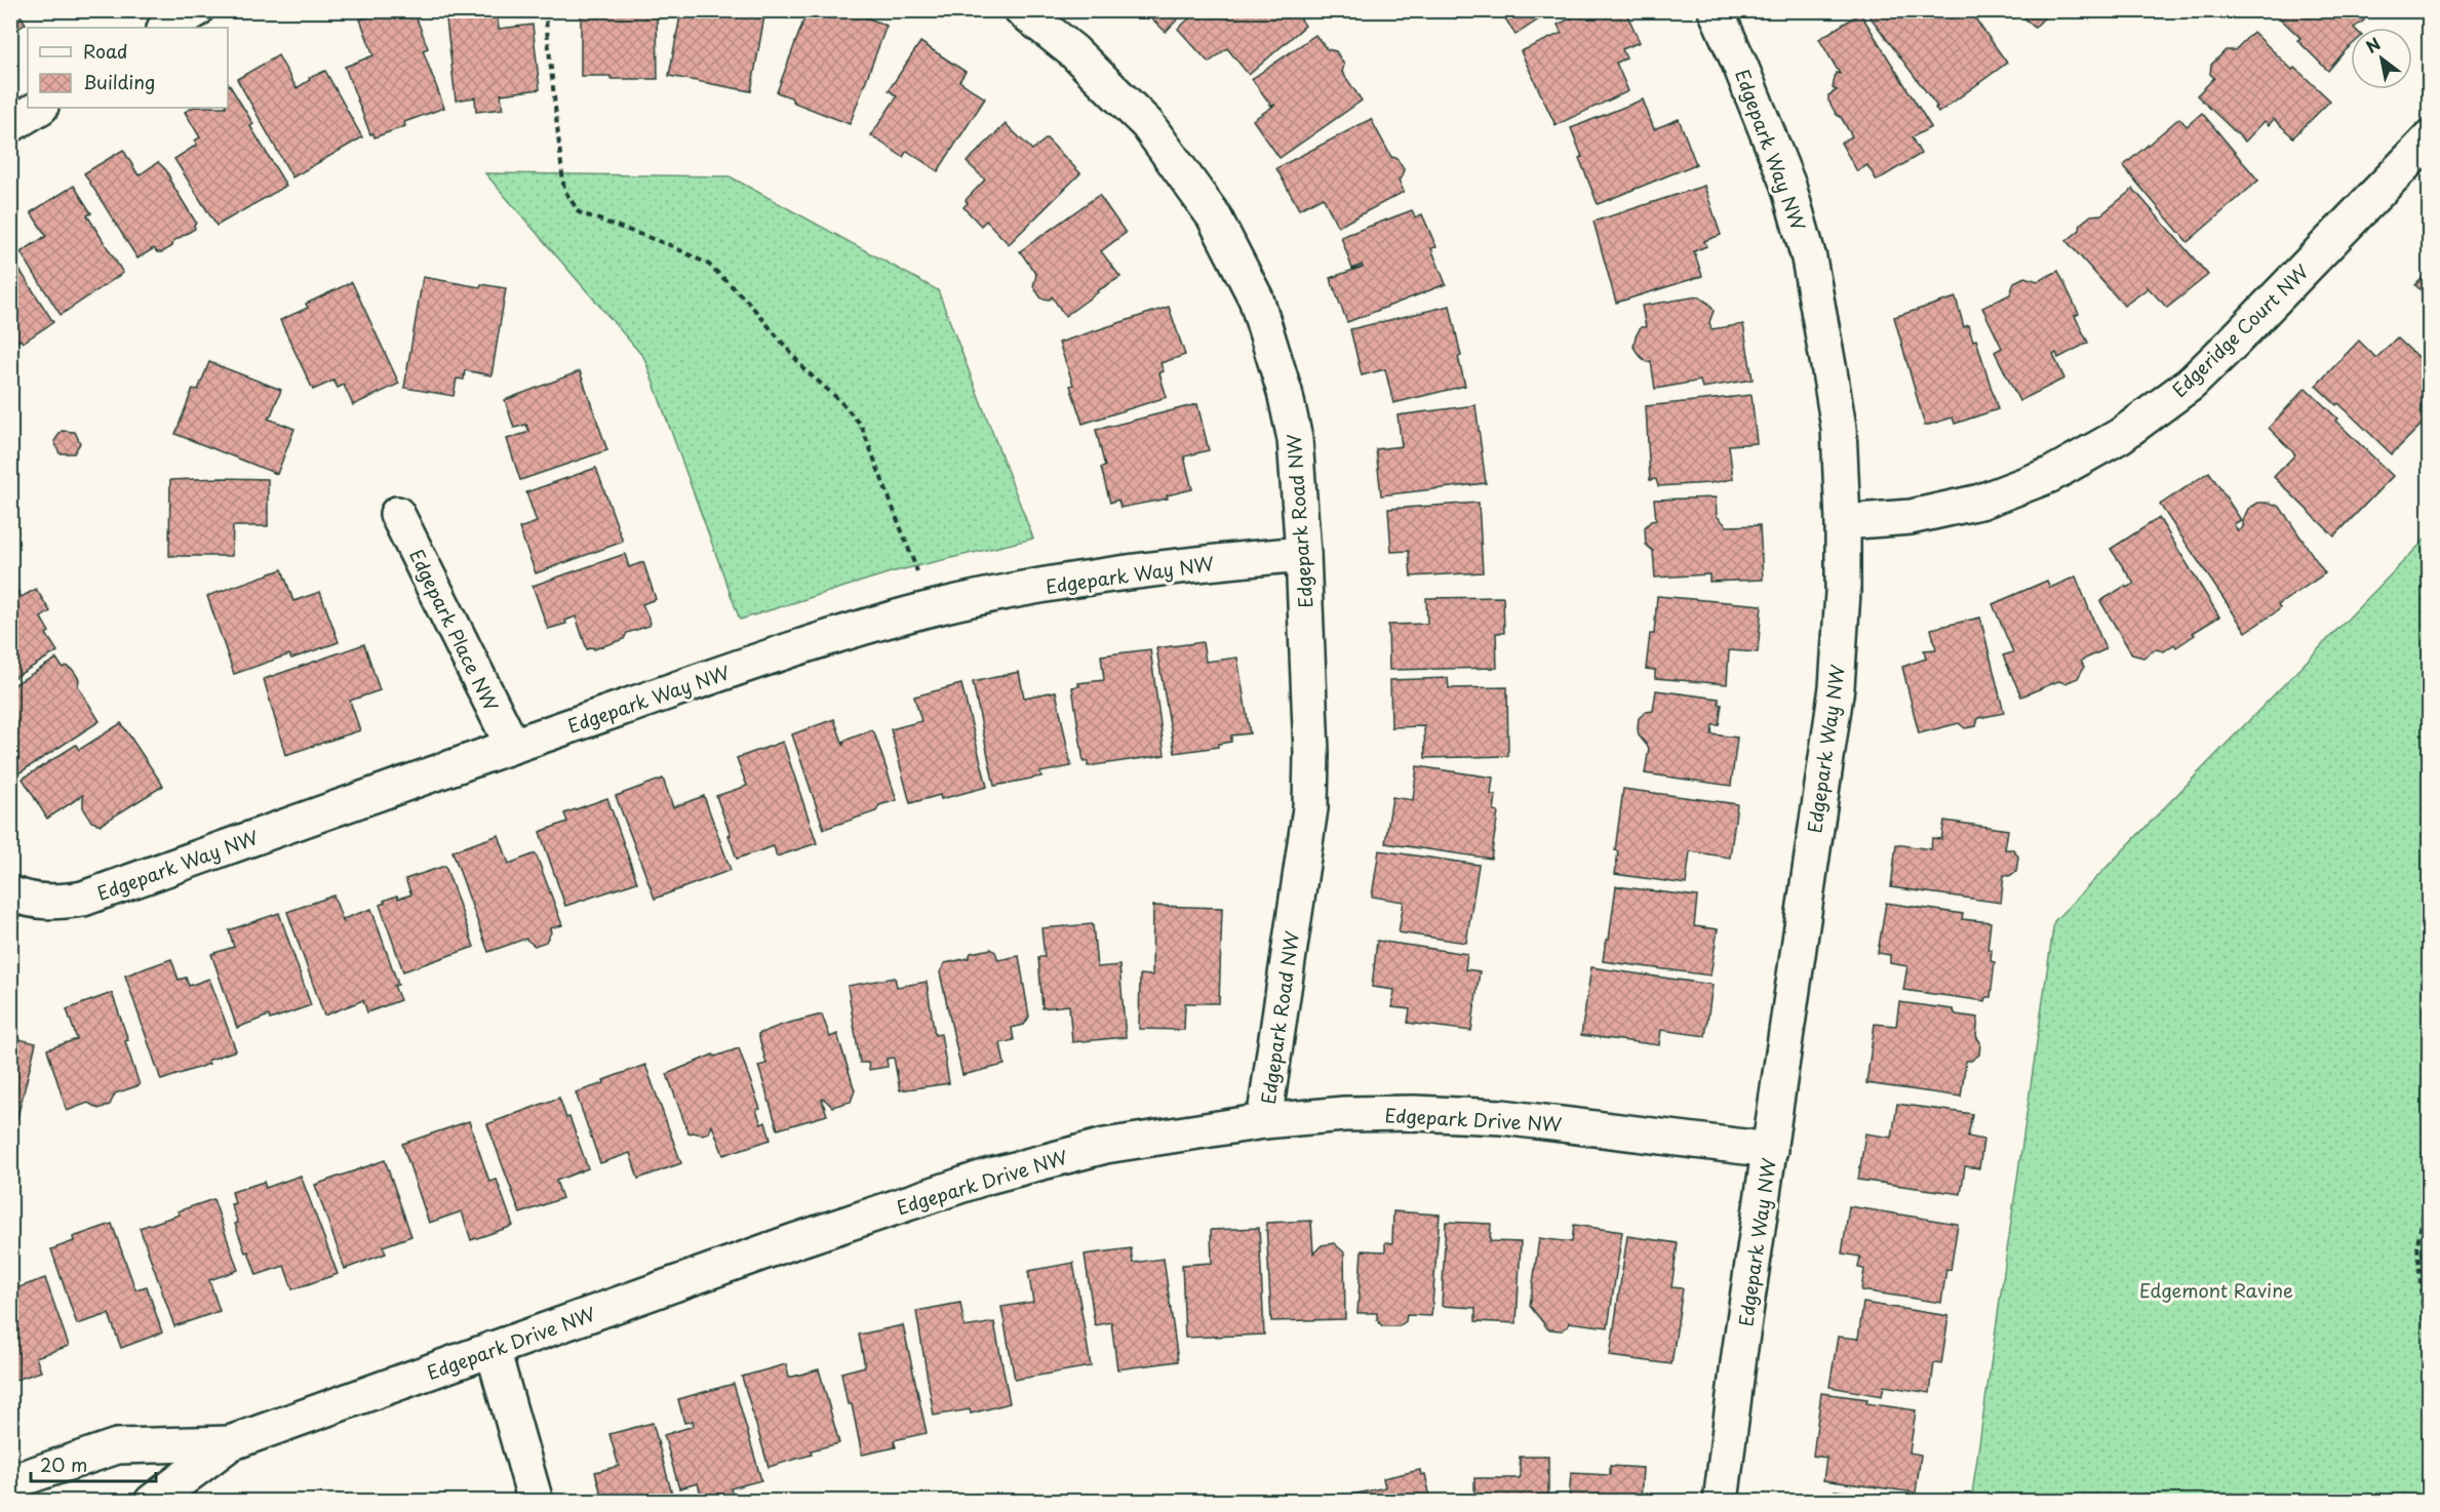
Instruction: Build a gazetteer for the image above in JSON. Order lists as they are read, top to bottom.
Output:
{
  "streets": {
    "street": [
      "Edgepark Way NW",
      "Edgeridge Court NW",
      "Edgepark Road NW",
      "Edgepark Place NW",
      "Edgepark Drive NW"
    ]
  },
  "crossings": [
    ["Edgepark Way NW", "Edgeridge Court NW"],
    ["Edgepark Way NW", "Edgepark Road NW"],
    ["Edgepark Way NW", "Edgepark Place NW"],
    ["Edgepark Way NW", "Edgepark Drive NW"],
    ["Edgepark Road NW", "Edgepark Drive NW"]
  ],
  "parks": ["Edgemont Ravine"],
  "legend": ["Road", "Building"],
  "scale_bar": "20 m",
  "north": "top left"
}
